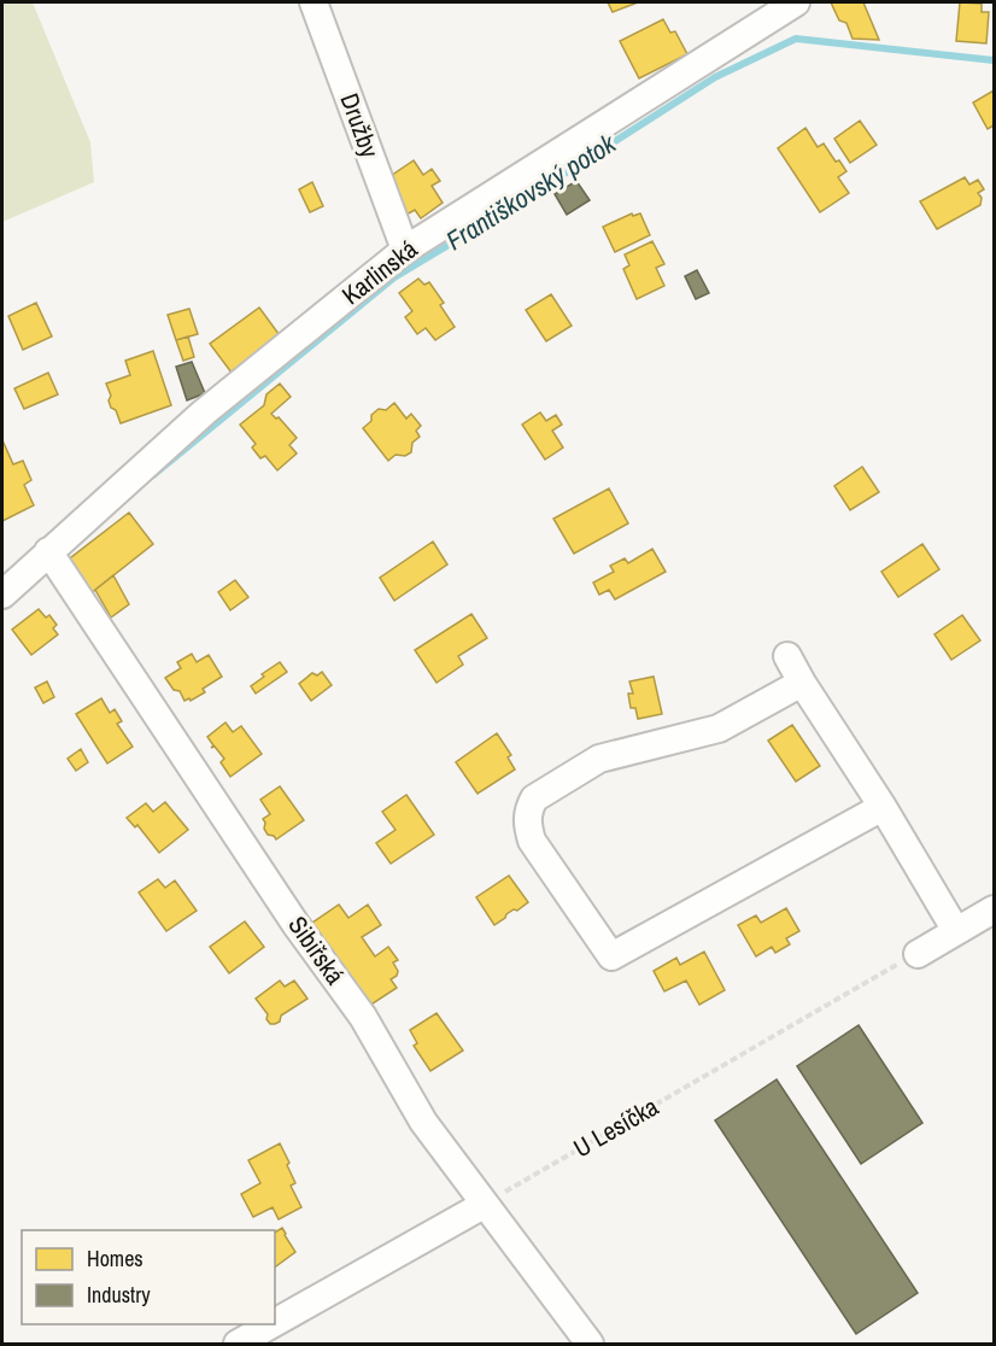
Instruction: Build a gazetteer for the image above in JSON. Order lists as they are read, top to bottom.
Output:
{
  "streets": {
    "street": ["Družby", "Karlinská", "Sibiřská"],
    "path": ["U Lesíčka"]
  },
  "crossings": [
    ["Družby", "Karlinská"],
    ["Karlinská", "Sibiřská"],
    ["Sibiřská", "U Lesíčka"]
  ],
  "water": ["Františkovský potok"],
  "legend": ["Homes", "Industry"]
}
